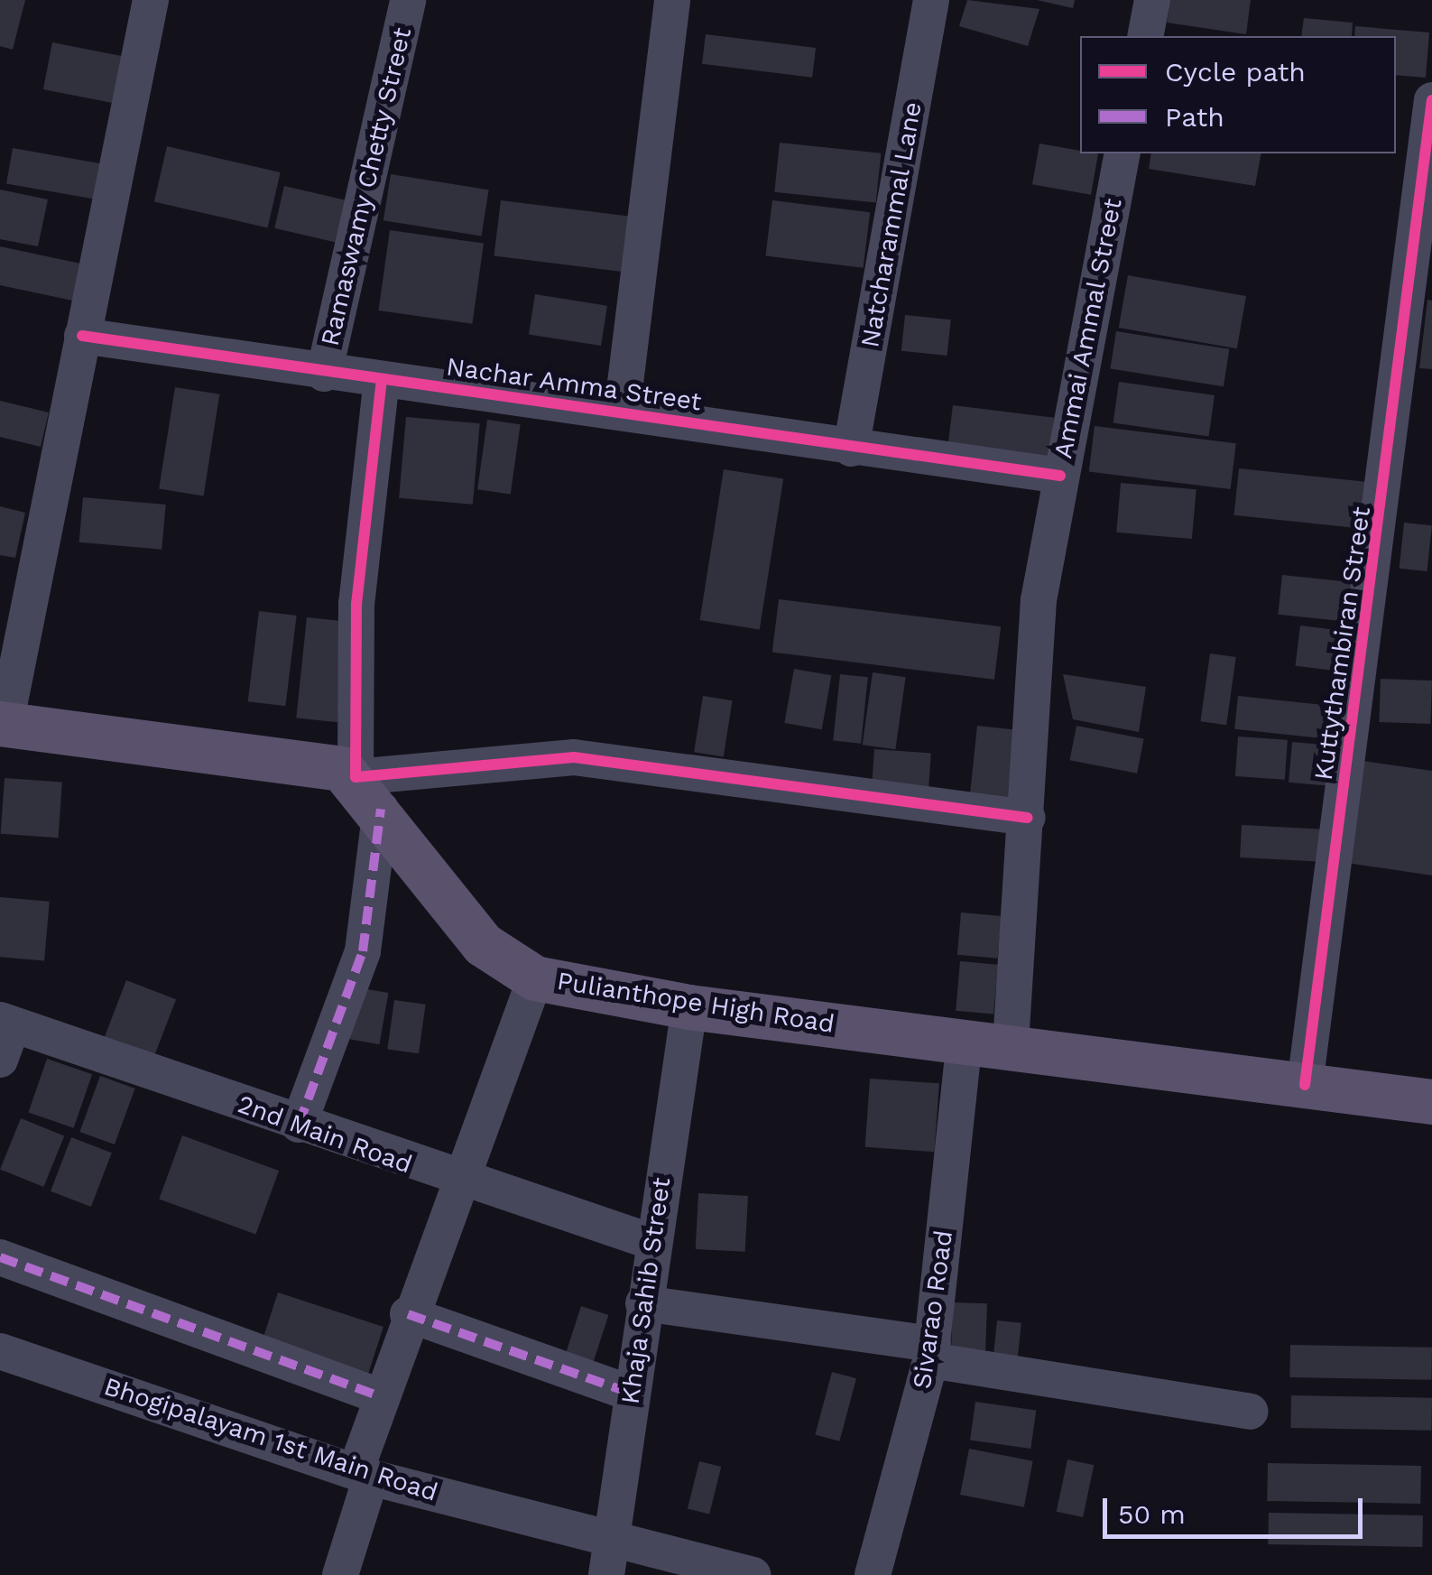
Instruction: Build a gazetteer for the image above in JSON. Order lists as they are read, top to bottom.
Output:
{
  "streets": {
    "main road": ["Pulianthope High Road"],
    "street": [
      "Ramaswamy Chetty Street",
      "Natcharammal Lane",
      "Ammai Ammal Street",
      "Nachar Amma Street",
      "Kuttythambiran Street",
      "2nd Main Road",
      "Khaja Sahib Street",
      "Sivarao Road",
      "Bhogipalayam 1st Main Road"
    ]
  },
  "crossings": [
    ["Ramaswamy Chetty Street", "Nachar Amma Street"],
    ["Natcharammal Lane", "Nachar Amma Street"],
    ["Ammai Ammal Street", "Nachar Amma Street"],
    ["Ammai Ammal Street", "Pulianthope High Road"],
    ["Kuttythambiran Street", "Pulianthope High Road"],
    ["Pulianthope High Road", "Khaja Sahib Street"],
    ["Pulianthope High Road", "Sivarao Road"],
    ["2nd Main Road", "Khaja Sahib Street"],
    ["Khaja Sahib Street", "Bhogipalayam 1st Main Road"]
  ],
  "legend": ["Cycle path", "Path"],
  "scale_bar": "50 m"
}
